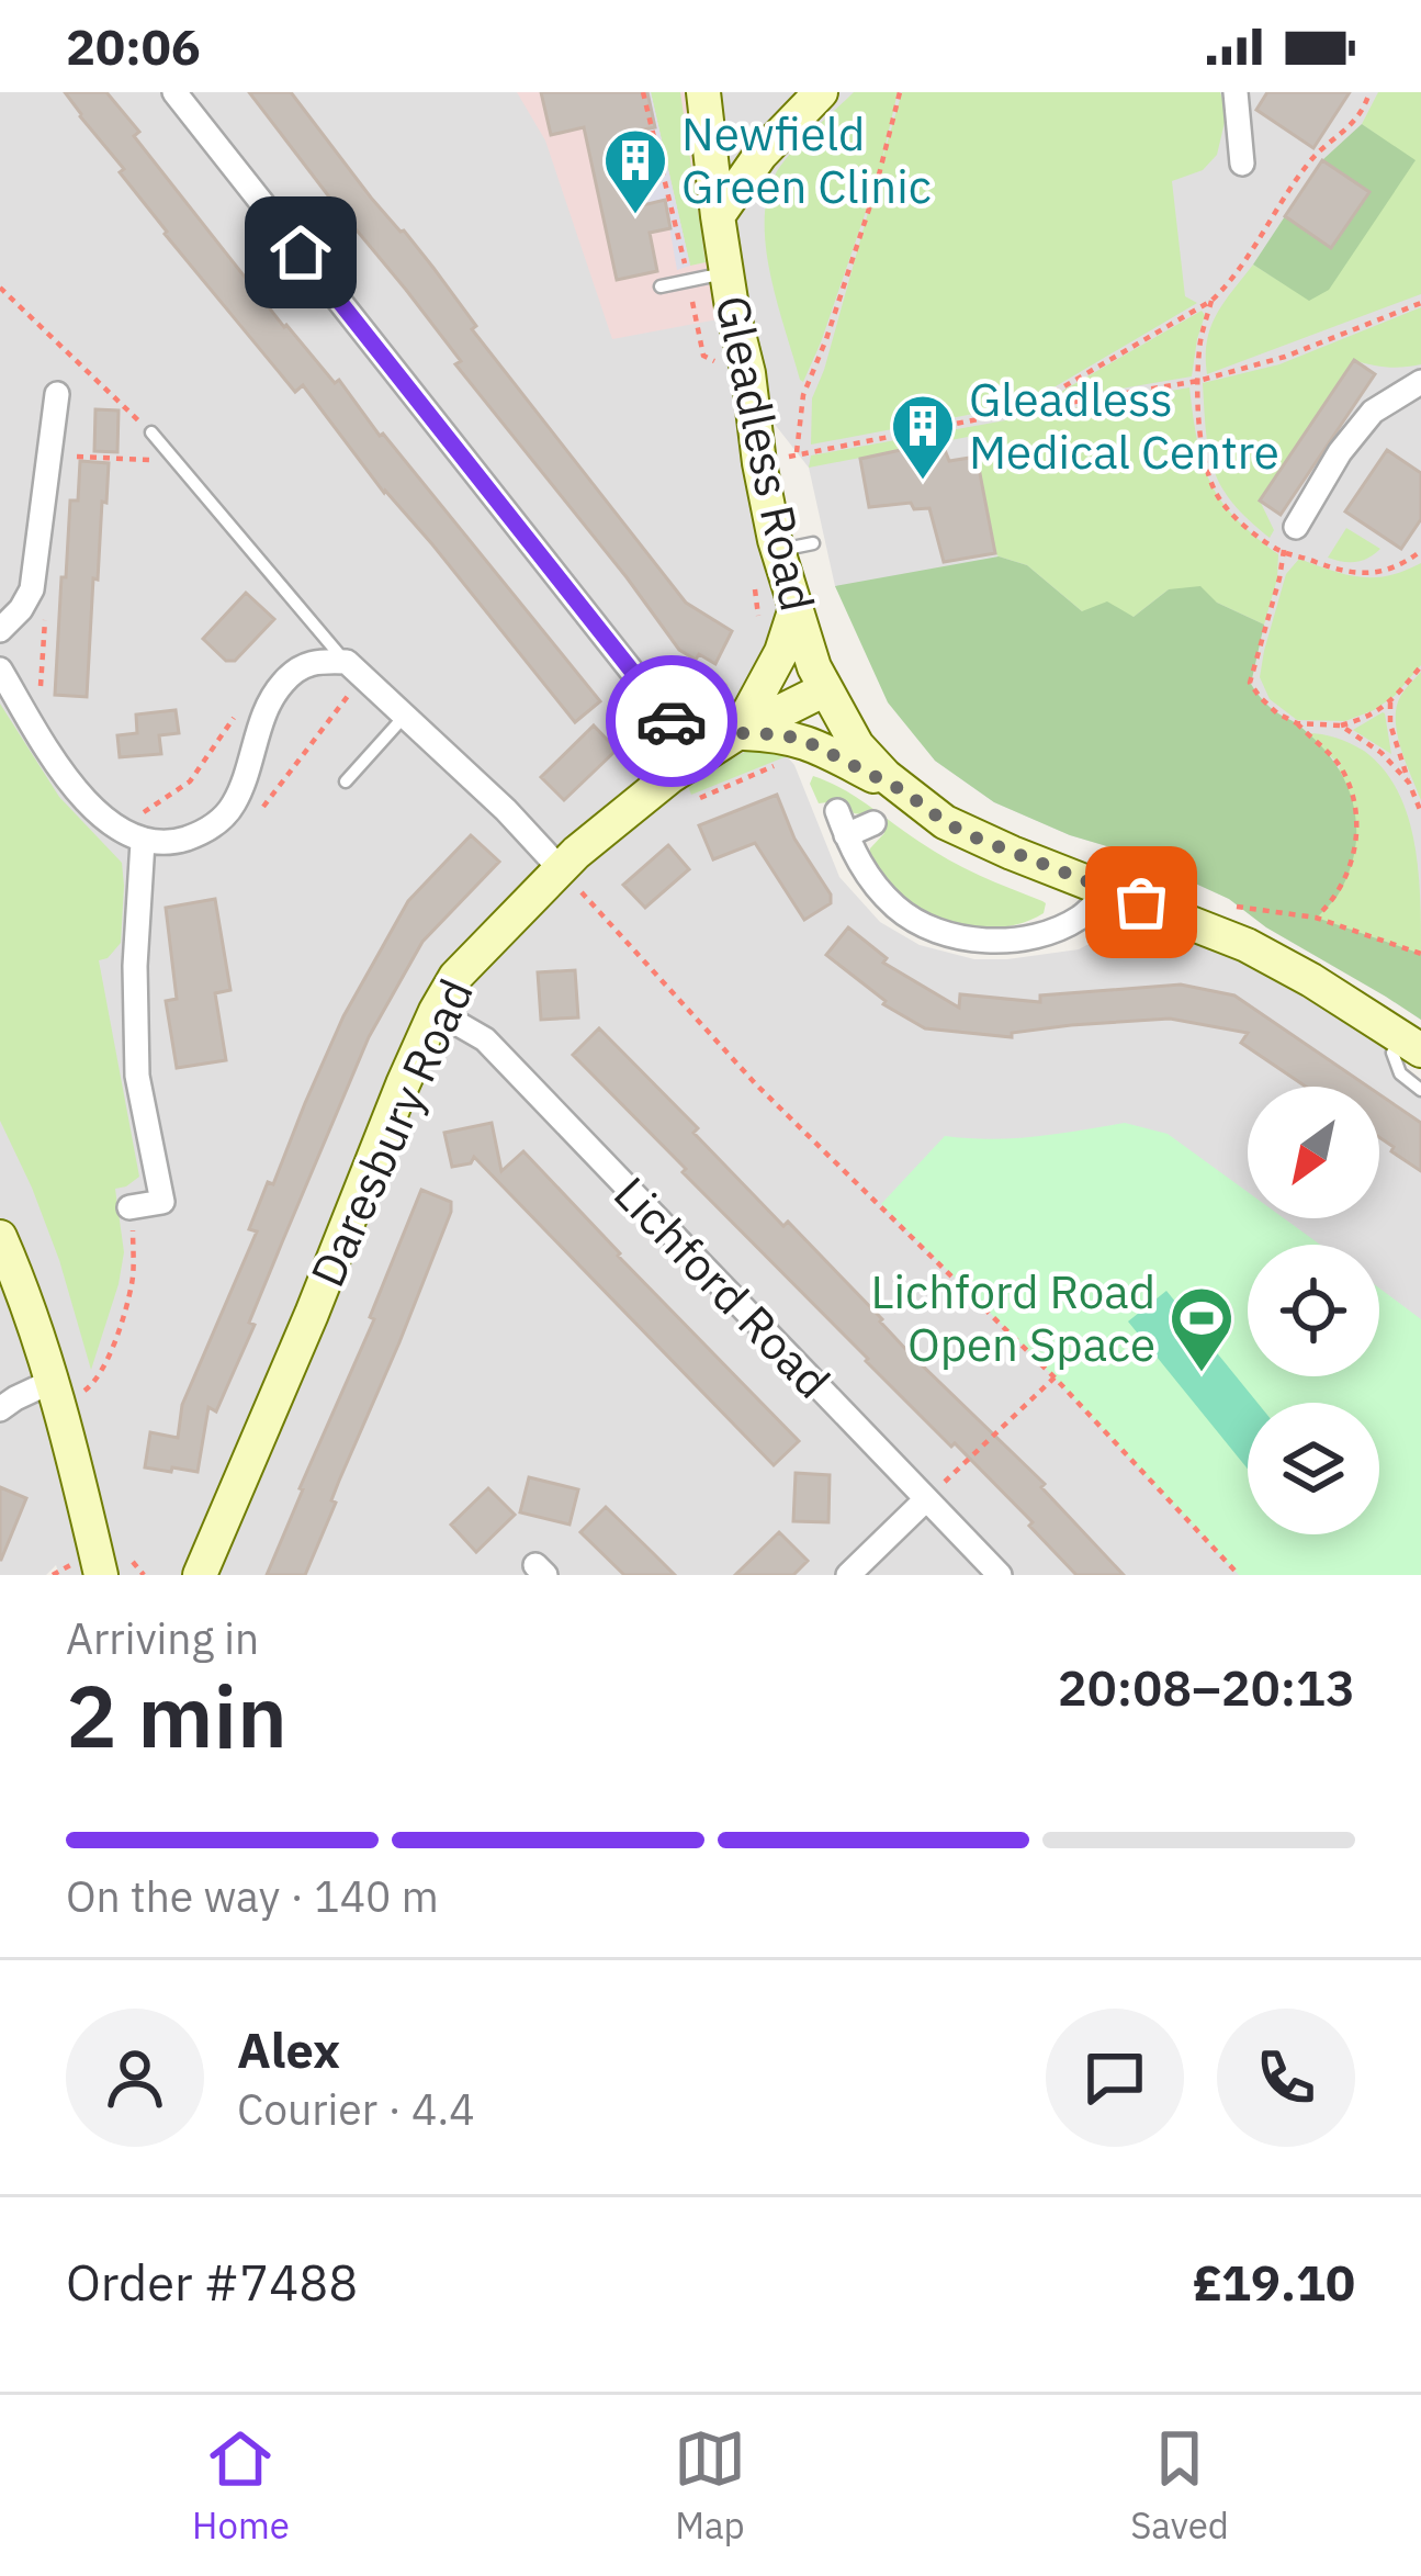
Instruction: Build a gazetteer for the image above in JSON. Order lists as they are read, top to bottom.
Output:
{
  "streets": {
    "street": ["Gleadless Road", "Daresbury Road", "Lichford Road"]
  },
  "crossings": [
    ["Gleadless Road", "Daresbury Road"],
    ["Daresbury Road", "Lichford Road"]
  ],
  "places": {
    "building": ["Newfield Green Clinic", "Gleadless Medical Centre"],
    "sports": ["Lichford Road Open Space"]
  },
  "north": "bottom left",
  "page": {
    "status": "20:06",
    "heading": ["2 min", "Arriving in", "20:08–20:13"],
    "panel": [
      "Alex",
      "Courier · 4.4",
      "Order #7488",
      "£19.10"
    ],
    "bar": "On the way · 140 m",
    "tabs": ["Home", "Map", "Saved"]
  }
}
